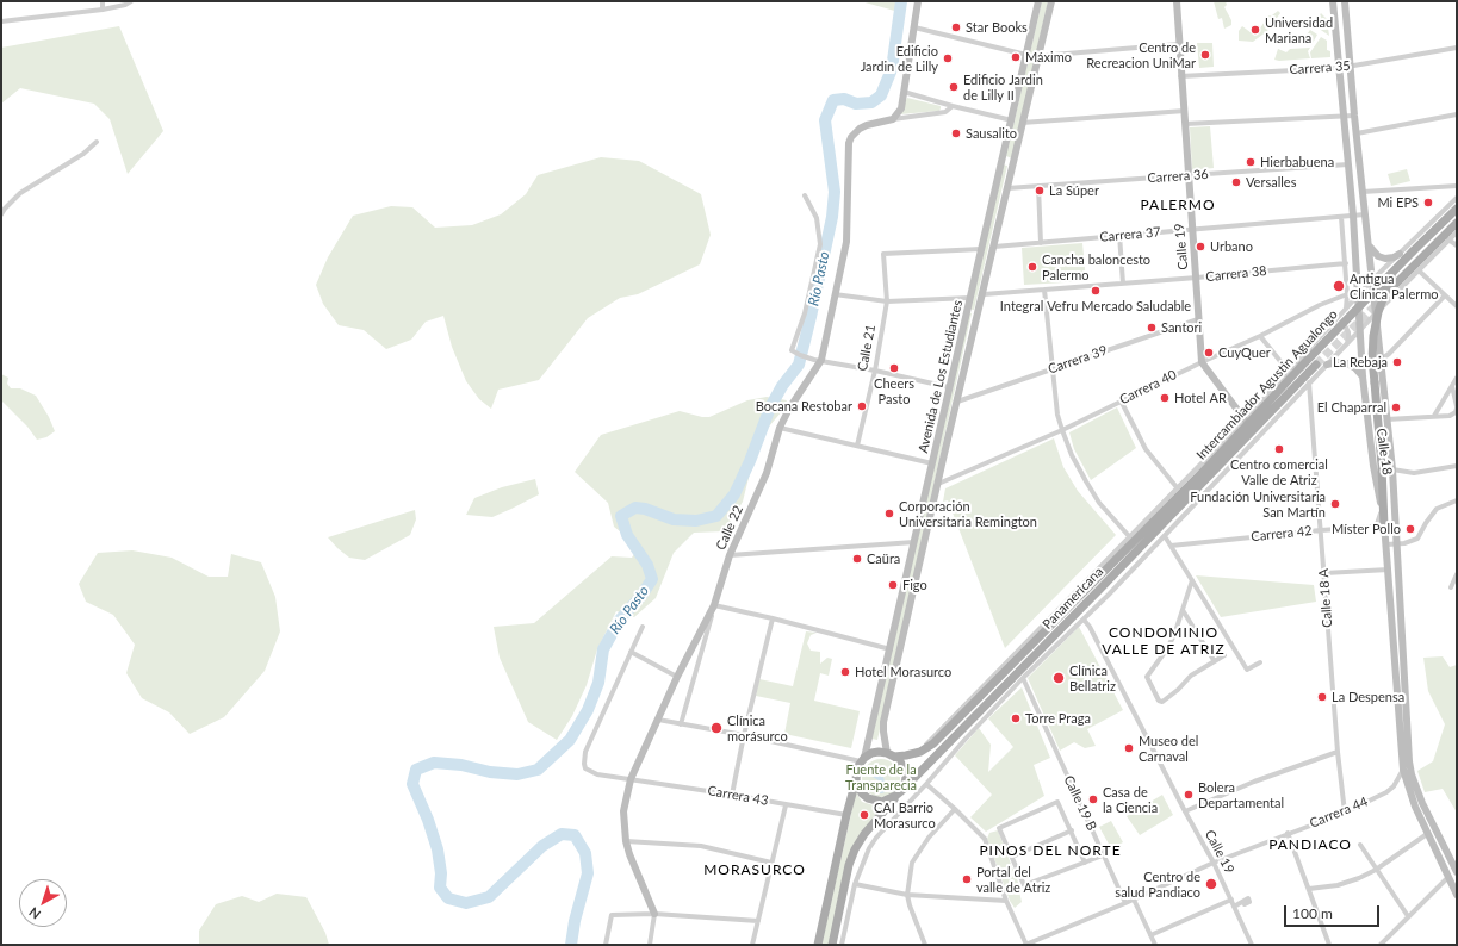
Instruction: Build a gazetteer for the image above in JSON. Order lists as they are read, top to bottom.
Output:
{
  "streets": {
    "main road": [
      "Calle 19",
      "Avenida de Los Estudiantes",
      "Intercambiador Agustin Agualongo",
      "Calle 18",
      "Calle 22",
      "Panamericana"
    ],
    "street": [
      "Carrera 35",
      "Carrera 36",
      "Carrera 37",
      "Carrera 38",
      "Calle 21",
      "Carrera 39",
      "Carrera 40",
      "Carrera 42",
      "Calle 18 A",
      "Carrera 43",
      "Calle 19 B",
      "Carrera 44"
    ]
  },
  "crossings": [
    ["Carrera 35", "Calle 19"],
    ["Carrera 35", "Calle 18"],
    ["Carrera 36", "Calle 19"],
    ["Carrera 36", "Avenida de Los Estudiantes"],
    ["Carrera 36", "Calle 18"],
    ["Carrera 37", "Calle 19"],
    ["Carrera 37", "Avenida de Los Estudiantes"],
    ["Carrera 37", "Calle 18"],
    ["Calle 19", "Carrera 38"],
    ["Calle 19", "Carrera 39"],
    ["Calle 19", "Carrera 40"],
    ["Calle 19", "Carrera 44"],
    ["Carrera 38", "Avenida de Los Estudiantes"],
    ["Calle 21", "Avenida de Los Estudiantes"],
    ["Carrera 39", "Avenida de Los Estudiantes"],
    ["Avenida de Los Estudiantes", "Intercambiador Agustin Agualongo"],
    ["Avenida de Los Estudiantes", "Carrera 40"],
    ["Avenida de Los Estudiantes", "Panamericana"],
    ["Intercambiador Agustin Agualongo", "Panamericana"],
    ["Calle 18", "Carrera 42"],
    ["Calle 18", "Carrera 44"],
    ["Calle 22", "Carrera 43"],
    ["Carrera 42", "Calle 18 A"],
    ["Calle 18 A", "Carrera 44"],
    ["Calle 19 B", "Carrera 44"]
  ],
  "districts": [
    "PALERMO",
    "CONDOMINIO VALLE DE ATRIZ",
    "PANDIACO",
    "PINOS DEL NORTE",
    "MORASURCO"
  ],
  "water": ["Río Pasto"],
  "parks": ["Fuente de la Transparecia"],
  "places": [
    "Star Books",
    "Universidad Mariana",
    "Centro de Recreacion UniMar",
    "Máximo",
    "Edificio Jardin de Lilly",
    "Edificio Jardin de Lilly II",
    "Sausalito",
    "Hierbabuena",
    "Versalles",
    "La Súper",
    "Mi EPS",
    "Urbano",
    "Cancha baloncesto Palermo",
    "Antigua Clínica Palermo",
    "Integral Vefru Mercado Saludable",
    "Santori",
    "CuyQuer",
    "La Rebaja",
    "Cheers Pasto",
    "Hotel AR",
    "Bocana Restobar",
    "El Chaparral",
    "Centro comercial Valle de Atriz",
    "Fundación Universitaria San Martín",
    "Corporación Universitaria Remington",
    "Míster Pollo",
    "Caüra",
    "Figo",
    "Hotel Morasurco",
    "Clínica Bellatriz",
    "La Despensa",
    "Torre Praga",
    "Clínica morásurco",
    "Museo del Carnaval",
    "Bolera Departamental",
    "Casa de la Ciencia",
    "CAI Barrio Morasurco",
    "Portal del valle de Atriz",
    "Centro de salud Pandiaco"
  ],
  "scale_bar": "100 m",
  "north": "bottom left"
}
